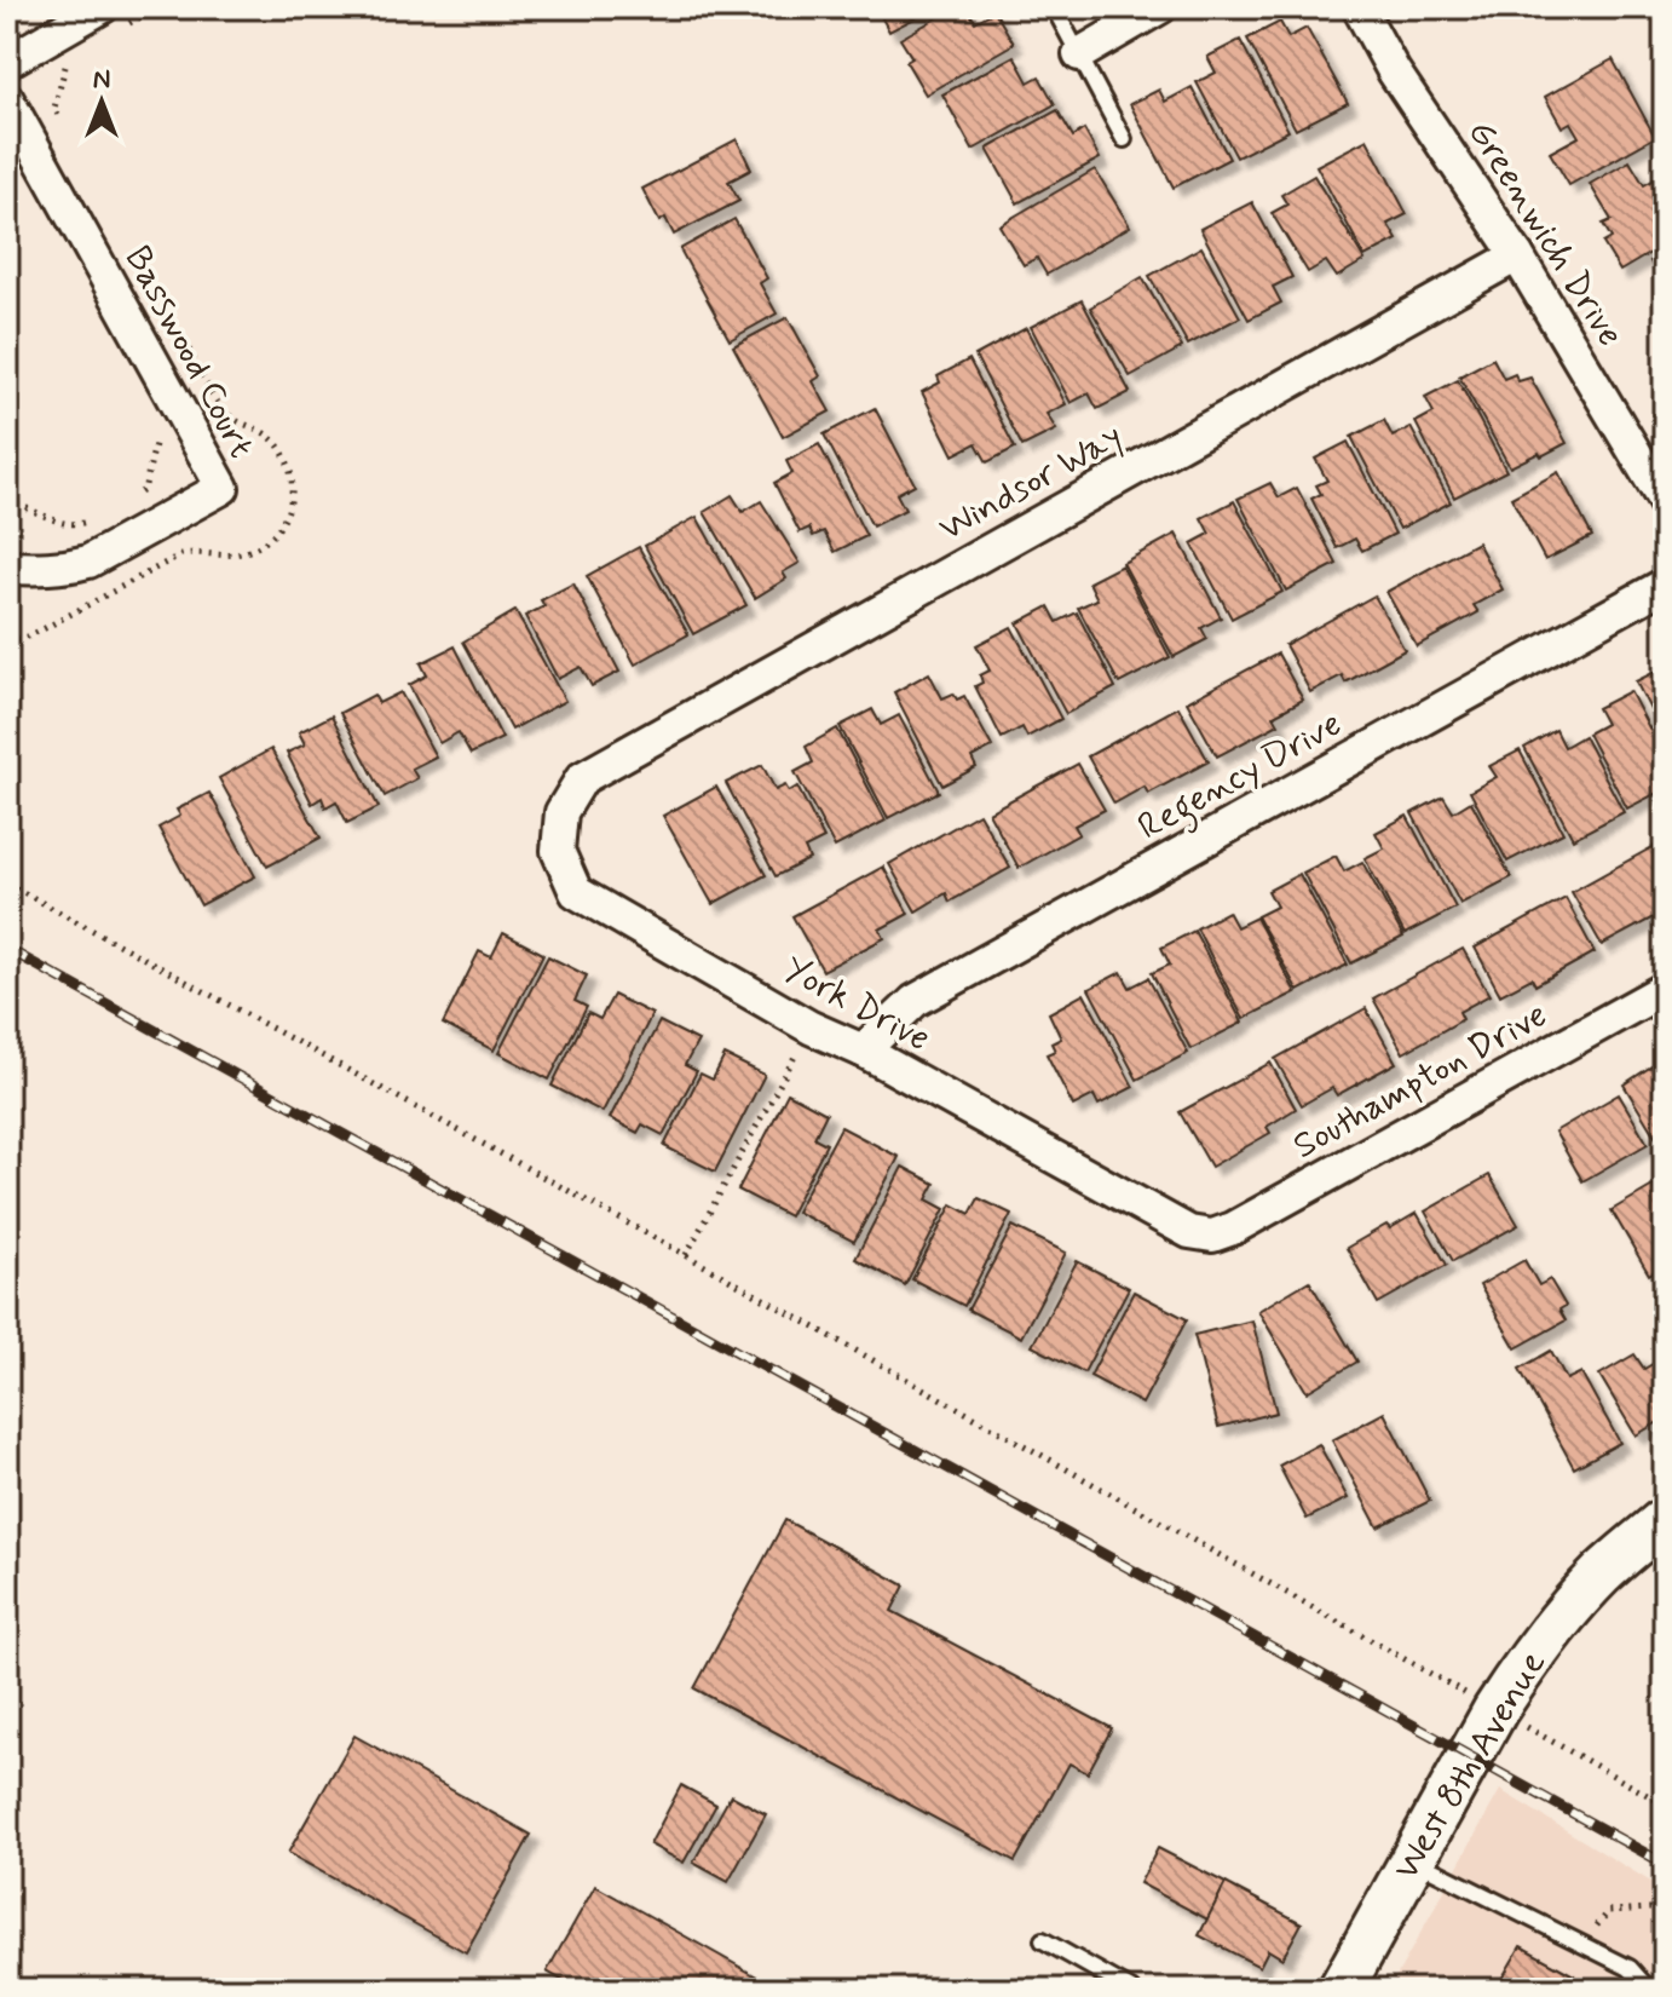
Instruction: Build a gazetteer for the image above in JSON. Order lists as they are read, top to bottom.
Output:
{
  "streets": {
    "street": [
      "Greenwich Drive",
      "Basswood Court",
      "Windsor Way",
      "Regency Drive",
      "York Drive",
      "Southampton Drive",
      "West 8th Avenue"
    ]
  },
  "crossings": [
    ["Greenwich Drive", "Windsor Way"],
    ["Windsor Way", "York Drive"],
    ["Regency Drive", "York Drive"],
    ["York Drive", "Southampton Drive"]
  ],
  "north": "top"
}
